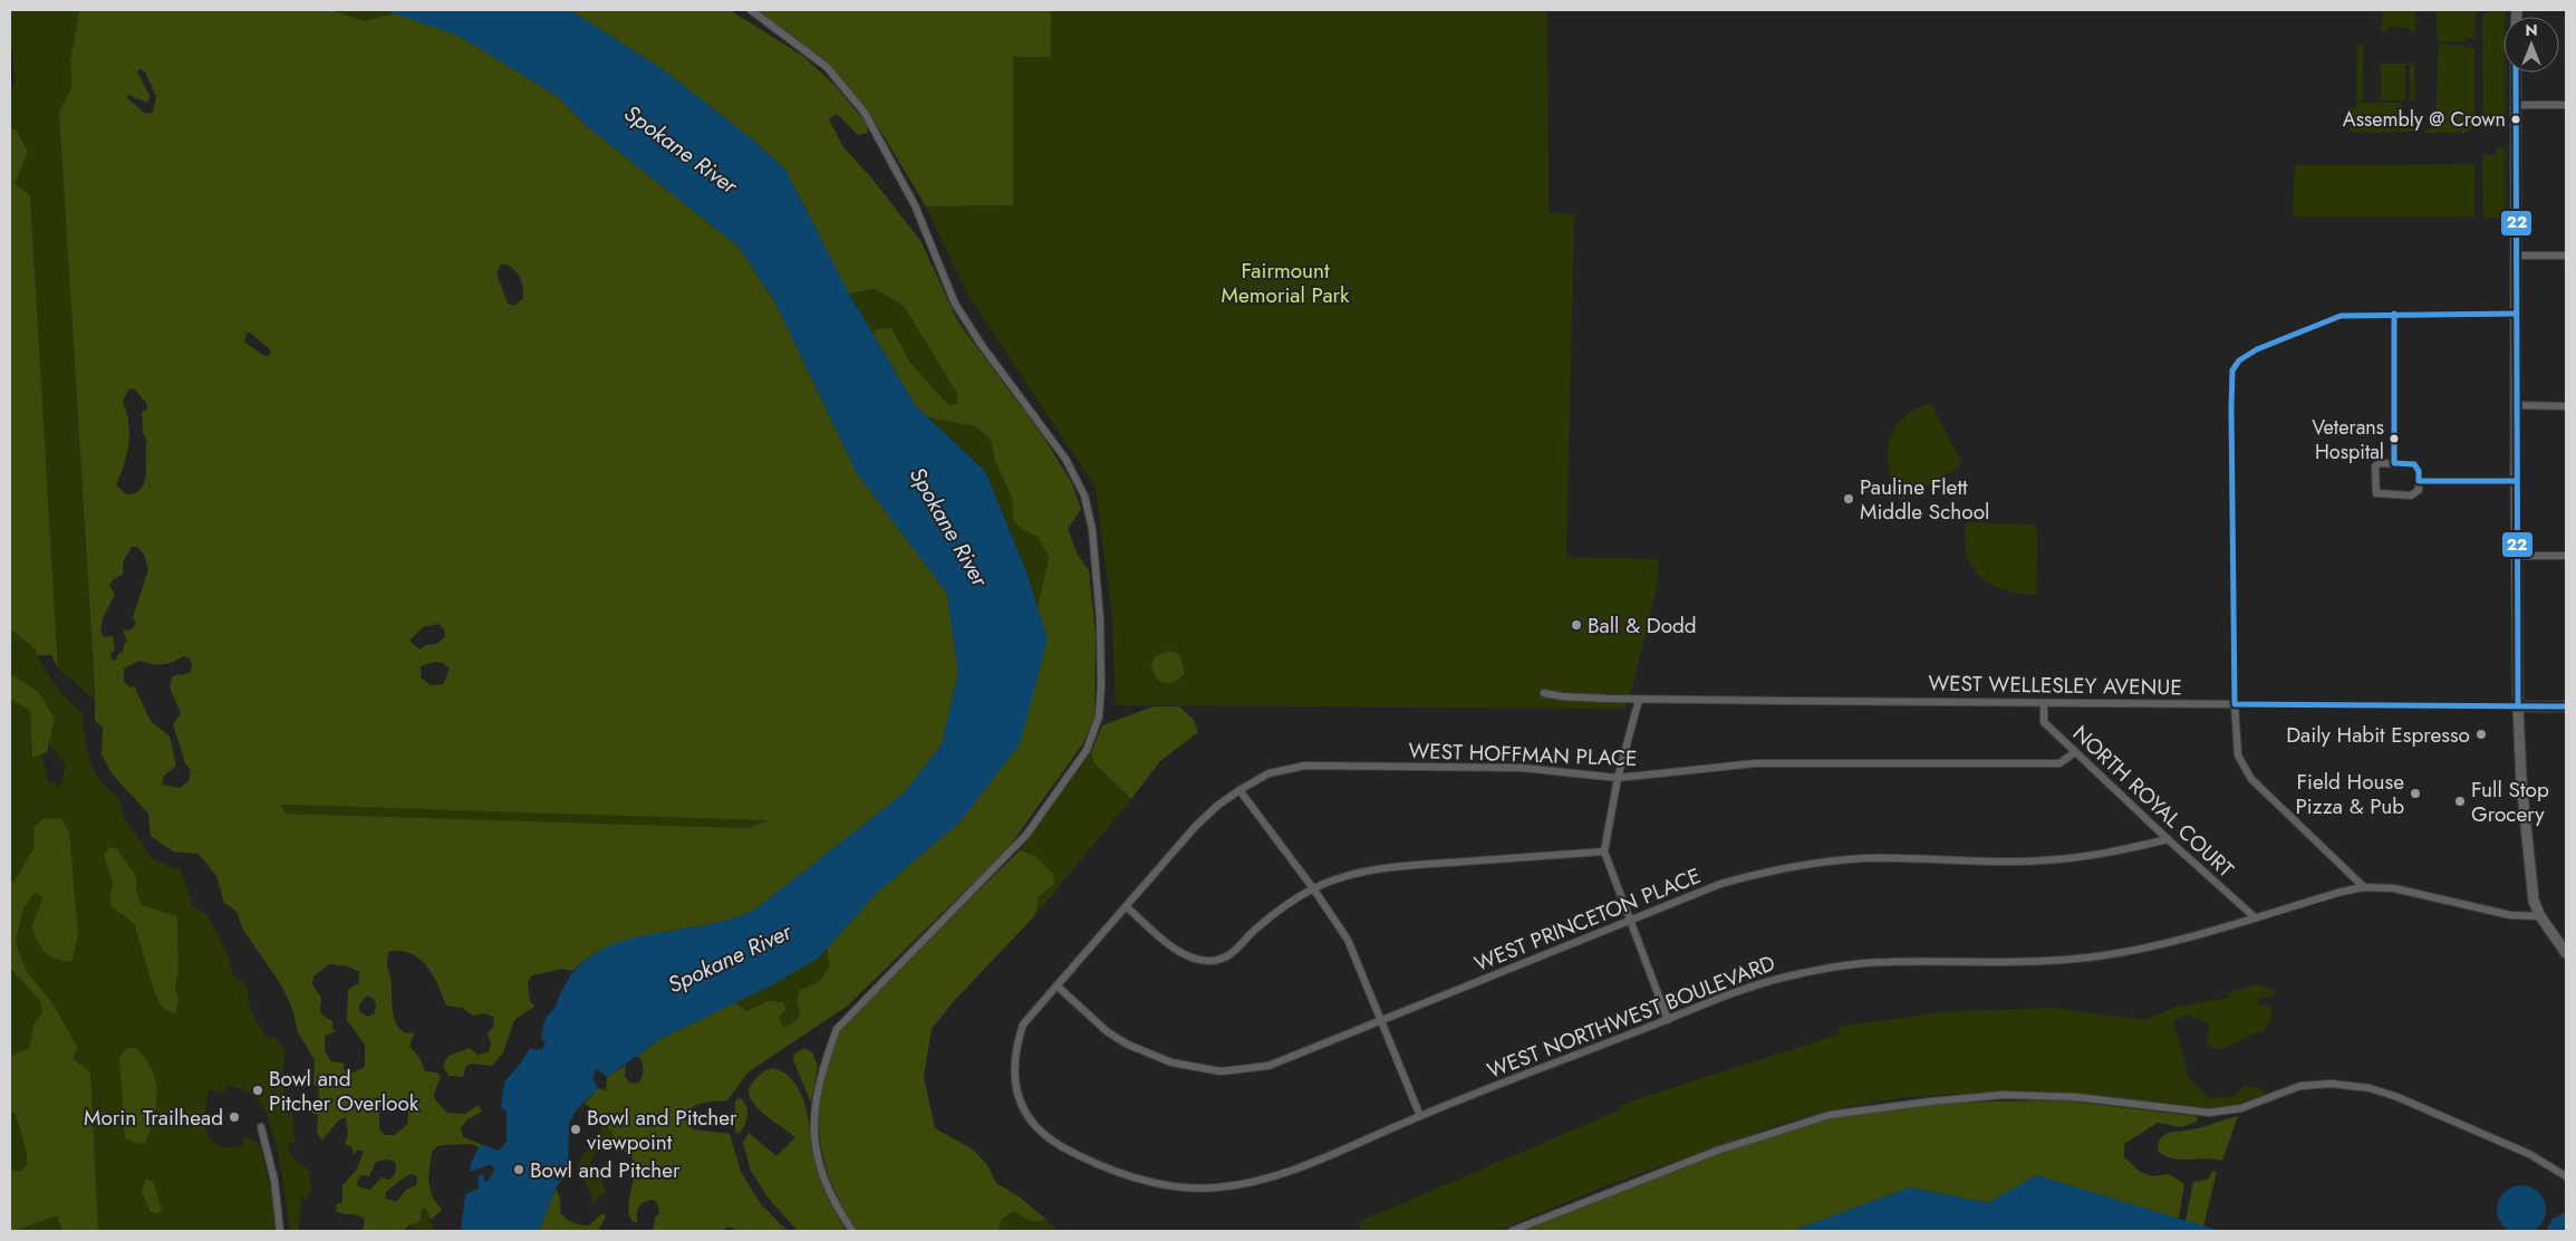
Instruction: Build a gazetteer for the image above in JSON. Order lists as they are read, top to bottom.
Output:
{
  "streets": {
    "main road": ["WEST WELLESLEY AVENUE"],
    "street": [
      "WEST HOFFMAN PLACE",
      "NORTH ROYAL COURT",
      "WEST PRINCETON PLACE",
      "WEST NORTHWEST BOULEVARD"
    ]
  },
  "crossings": [
    ["WEST WELLESLEY AVENUE", "NORTH ROYAL COURT"],
    ["WEST HOFFMAN PLACE", "NORTH ROYAL COURT"],
    ["WEST HOFFMAN PLACE", "WEST PRINCETON PLACE"],
    ["WEST HOFFMAN PLACE", "WEST NORTHWEST BOULEVARD"],
    ["NORTH ROYAL COURT", "WEST PRINCETON PLACE"],
    ["NORTH ROYAL COURT", "WEST NORTHWEST BOULEVARD"],
    ["WEST PRINCETON PLACE", "WEST NORTHWEST BOULEVARD"]
  ],
  "water": ["Spokane River"],
  "parks": ["Fairmount Memorial Park"],
  "places": [
    "Assembly @ Crown",
    "Veterans Hospital",
    "Pauline Flett Middle School",
    "Ball & Dodd",
    "Daily Habit Espresso",
    "Field House Pizza & Pub",
    "Full Stop Grocery",
    "Bowl and Pitcher Overlook",
    "Morin Trailhead",
    "Bowl and Pitcher viewpoint",
    "Bowl and Pitcher"
  ],
  "lines": ["transit line 22"],
  "north": "top"
}
